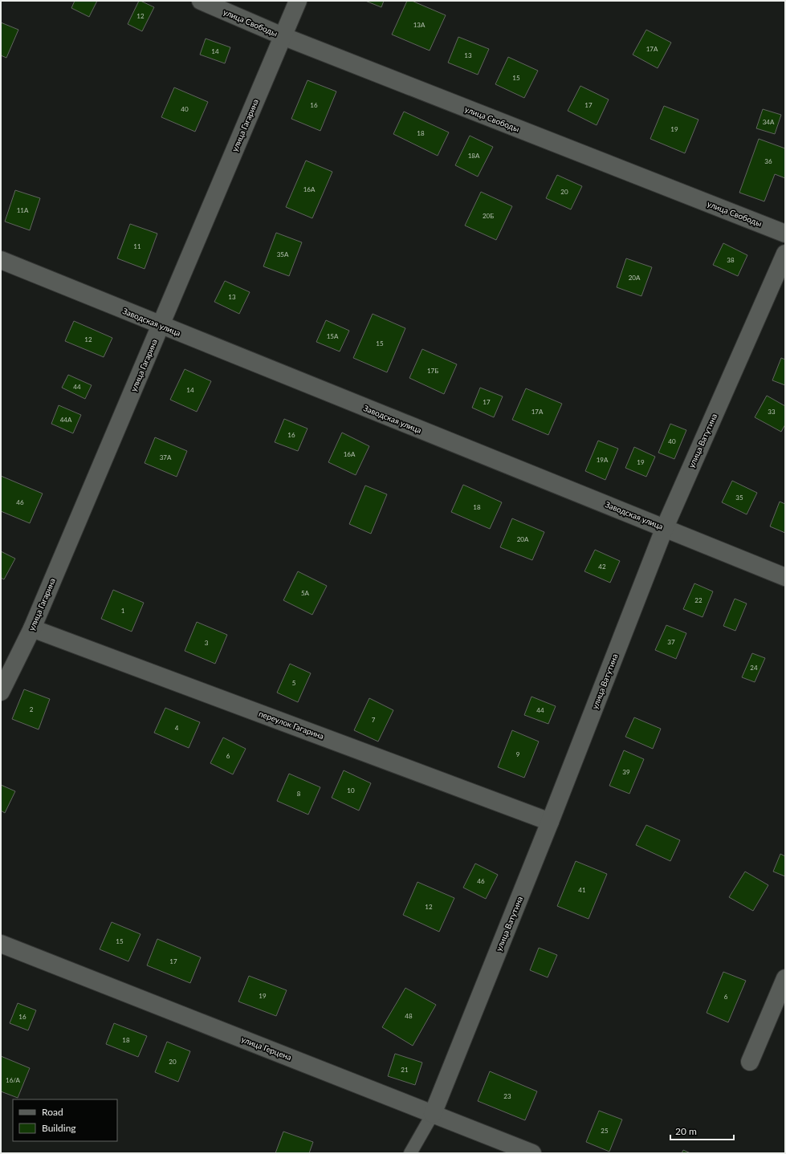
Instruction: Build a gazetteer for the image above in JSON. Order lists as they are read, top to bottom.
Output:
{
  "streets": {
    "street": [
      "улица Свободы",
      "улица Гагарина",
      "Заводская улица",
      "улица Ватутина",
      "переулок Гагарина",
      "улица Герцена"
    ]
  },
  "crossings": [
    ["улица Свободы", "улица Гагарина"],
    ["улица Гагарина", "Заводская улица"],
    ["улица Гагарина", "переулок Гагарина"],
    ["Заводская улица", "улица Ватутина"],
    ["улица Ватутина", "переулок Гагарина"],
    ["улица Ватутина", "улица Герцена"]
  ],
  "house_numbers": [
    "12",
    "13А",
    "17А",
    "14",
    "13",
    "15",
    "16",
    "17",
    "40",
    "34А",
    "19",
    "18",
    "18А",
    "36",
    "16А",
    "20",
    "11А",
    "20Б",
    "11",
    "35А",
    "38",
    "20А",
    "13",
    "15А",
    "12",
    "15",
    "17Б",
    "44",
    "14",
    "17",
    "17А",
    "33",
    "44А",
    "16",
    "40",
    "16А",
    "37А",
    "19А",
    "19",
    "35",
    "46",
    "18",
    "20А",
    "42",
    "5А",
    "22",
    "1",
    "37",
    "3",
    "24",
    "5",
    "2",
    "44",
    "7",
    "4",
    "9",
    "6",
    "39",
    "10",
    "8",
    "46",
    "41",
    "12",
    "15",
    "17",
    "19",
    "6",
    "48",
    "16",
    "18",
    "20",
    "21",
    "16/А",
    "23",
    "25"
  ],
  "legend": ["Road", "Building"],
  "scale_bar": "20 m"
}
